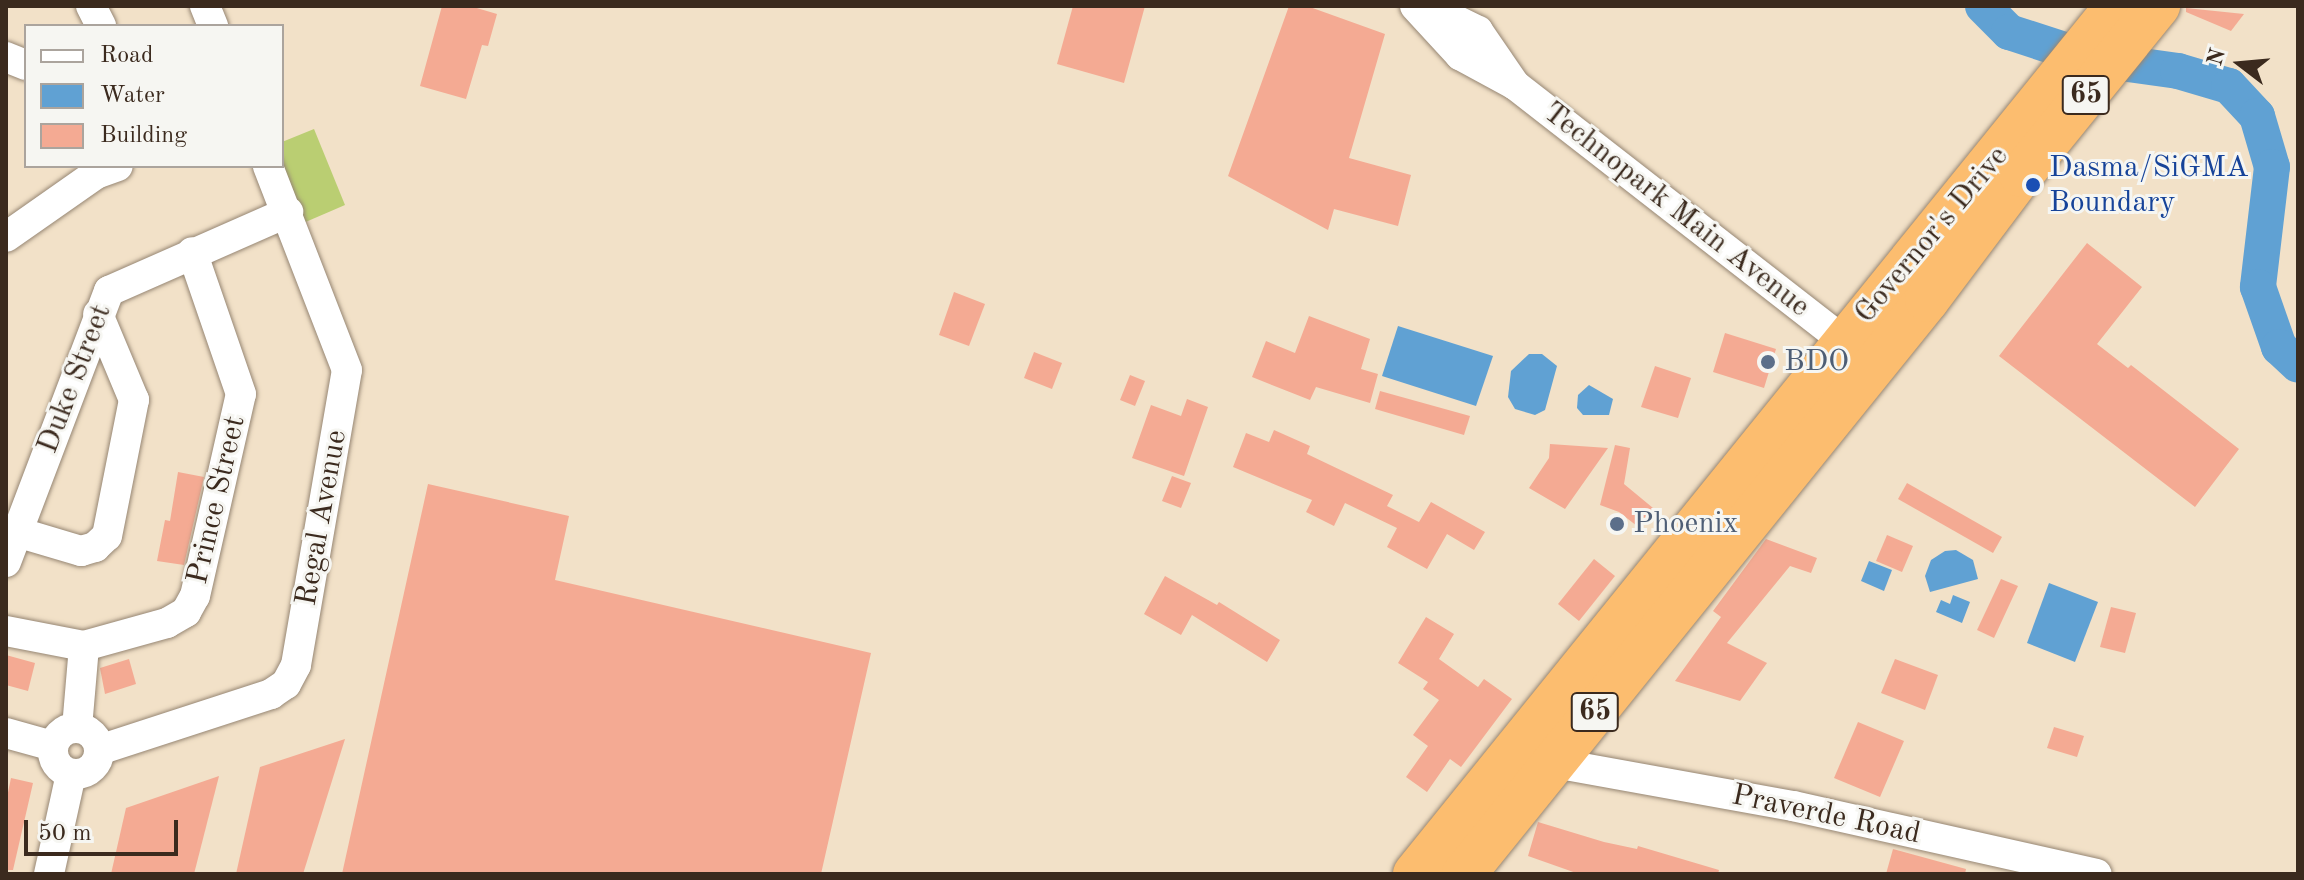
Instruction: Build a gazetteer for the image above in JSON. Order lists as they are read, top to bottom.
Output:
{
  "streets": {
    "highway": ["65", "Governor's Drive"],
    "street": [
      "Technopark Main Avenue",
      "Duke Street",
      "Prince Street",
      "Regal Avenue",
      "Praverde Road"
    ]
  },
  "crossings": [
    ["Technopark Main Avenue", "Governor's Drive"],
    ["Governor's Drive", "Praverde Road"],
    ["Duke Street", "Prince Street"],
    ["Duke Street", "Regal Avenue"]
  ],
  "places": ["Dasma/SiGMA Boundary", "BDO", "Phoenix"],
  "legend": ["Road", "Water", "Building"],
  "scale_bar": "50 m",
  "north": "left"
}
